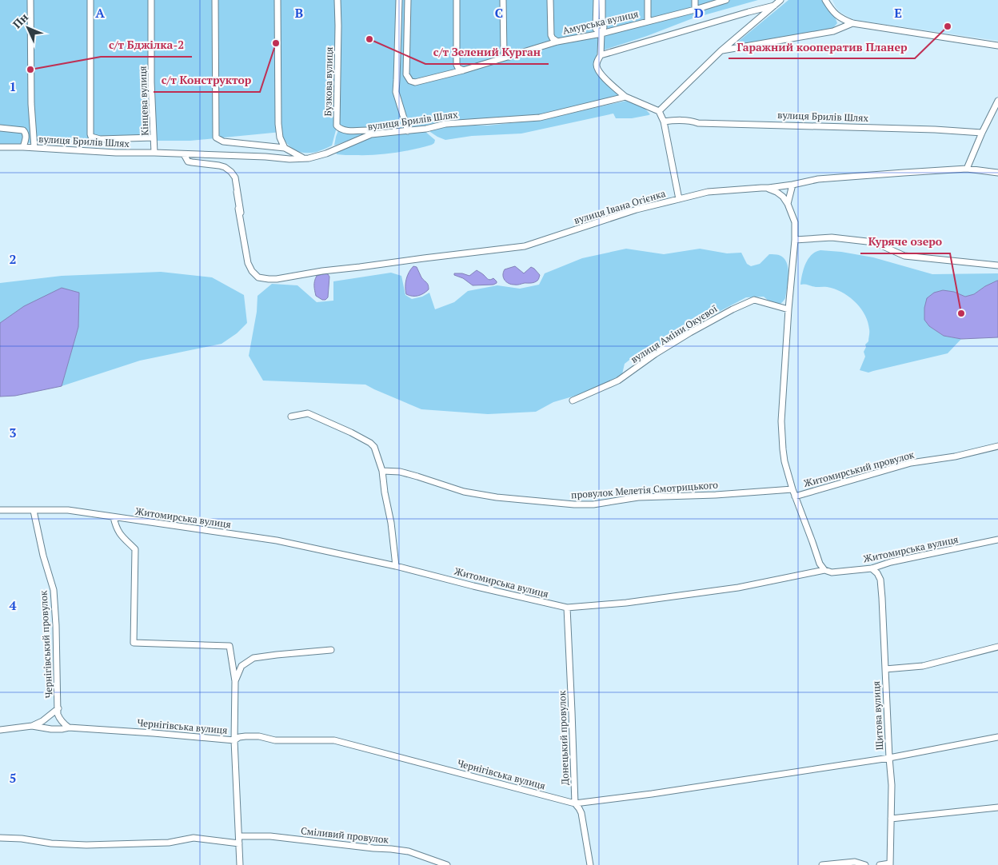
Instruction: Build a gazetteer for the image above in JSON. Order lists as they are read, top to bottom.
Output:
{
  "streets": {
    "street": [
      "Амурська вулиця",
      "Бузкова вулиця",
      "Кінцева вулиця",
      "вулиця Брилів Шлях",
      "вулиця Івана Огієнка",
      "вулиця Аміни Окуєвої",
      "Житомирський провулок",
      "провулок Мелетія Смотрицького",
      "Житомирська вулиця",
      "Чернігівський провулок",
      "Щитова вулиця",
      "Чернігівська вулиця",
      "Донецький провулок",
      "Сміливий провулок"
    ]
  },
  "crossings": [
    ["Бузкова вулиця", "вулиця Брилів Шлях"],
    ["Кінцева вулиця", "вулиця Брилів Шлях"],
    ["Житомирська вулиця", "Чернігівський провулок"],
    ["Житомирська вулиця", "Щитова вулиця"],
    ["Житомирська вулиця", "Донецький провулок"],
    ["Чернігівський провулок", "Чернігівська вулиця"],
    ["Щитова вулиця", "Чернігівська вулиця"],
    ["Чернігівська вулиця", "Донецький провулок"]
  ],
  "places": [
    "Гаражний кооператив Планер",
    "с/т Зелений Курган",
    "с/т Конструктор",
    "с/т Бджілка-2",
    "Куряче озеро"
  ],
  "north": "top left",
  "grid": {
    "columns": [
      "A",
      "B",
      "C",
      "D",
      "E"
    ],
    "rows": [
      "1",
      "2",
      "3",
      "4",
      "5"
    ]
  }
}
